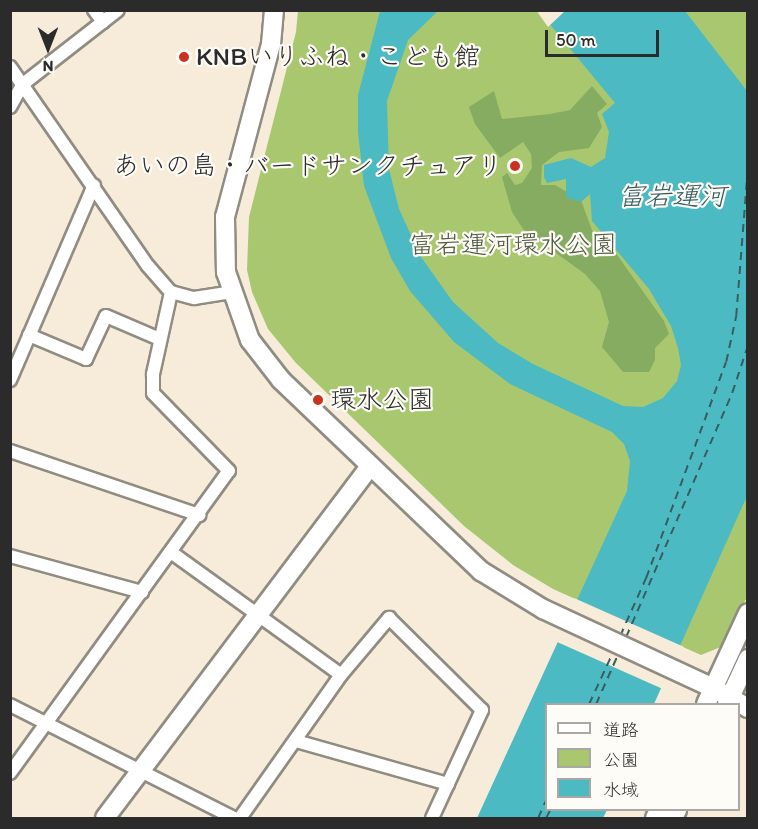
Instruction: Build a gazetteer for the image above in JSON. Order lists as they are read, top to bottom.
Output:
{
  "water": ["富岩運河"],
  "parks": ["富岩運河環水公園"],
  "places": ["KNBいりふね・こども館", "あいの島・バードサンクチュアリ", "環水公園"],
  "legend": ["道路", "公園", "水域"],
  "scale_bar": "50 m",
  "north": "bottom"
}
